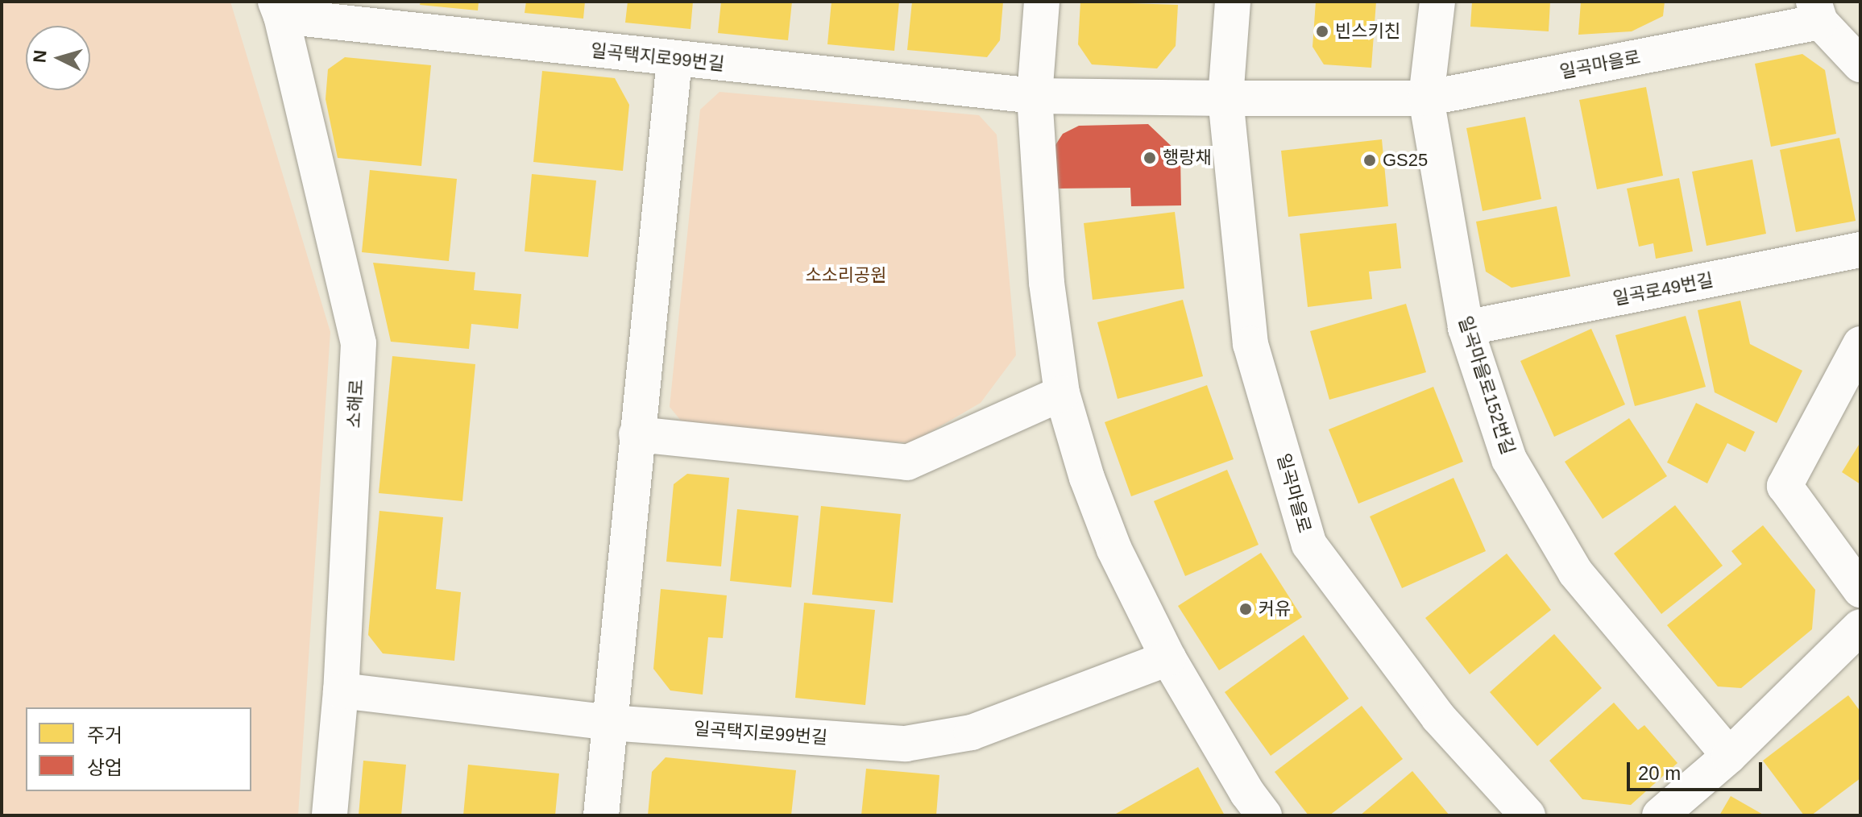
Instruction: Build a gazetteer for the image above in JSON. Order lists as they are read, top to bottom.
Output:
{
  "streets": {
    "street": [
      "일곡택지로99번길",
      "일곡마을로",
      "일곡로49번길",
      "일곡마을로152번길",
      "소해로"
    ]
  },
  "crossings": [
    ["일곡택지로99번길", "일곡마을로"],
    ["일곡택지로99번길", "소해로"],
    ["일곡마을로", "일곡마을로152번길"],
    ["일곡로49번길", "일곡마을로152번길"]
  ],
  "parks": ["소소리공원"],
  "places": [
    "빈스키친",
    "행랑채",
    "GS25",
    "커유"
  ],
  "legend": ["주거", "상업"],
  "scale_bar": "20 m",
  "north": "left"
}
